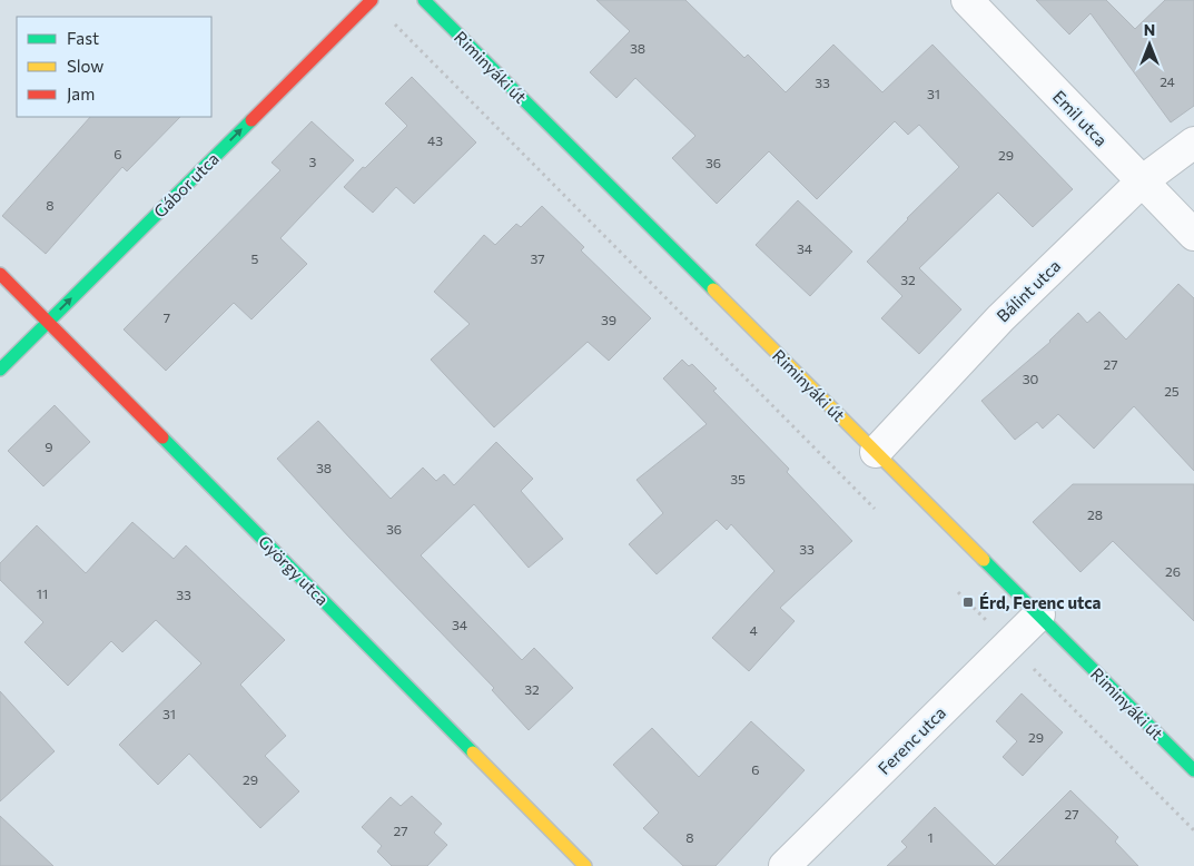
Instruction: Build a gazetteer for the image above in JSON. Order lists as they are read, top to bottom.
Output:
{
  "streets": {
    "street": [
      "Riminyáki út",
      "Emil utca",
      "Gábor utca",
      "Bálint utca",
      "György utca",
      "Ferenc utca"
    ]
  },
  "crossings": [
    ["Riminyáki út", "Bálint utca"],
    ["Riminyáki út", "Ferenc utca"],
    ["Emil utca", "Bálint utca"],
    ["Gábor utca", "György utca"]
  ],
  "one_way": ["Gábor utca"],
  "places": {
    "transit": ["Érd, Ferenc utca"]
  },
  "house_numbers": [
    "38",
    "24",
    "33",
    "31",
    "43",
    "6",
    "29",
    "3",
    "36",
    "8",
    "34",
    "5",
    "37",
    "32",
    "7",
    "39",
    "27",
    "30",
    "25",
    "9",
    "38",
    "35",
    "28",
    "36",
    "33",
    "26",
    "11",
    "33",
    "34",
    "4",
    "32",
    "31",
    "29",
    "6",
    "29",
    "27",
    "27",
    "8",
    "1"
  ],
  "legend": ["Fast", "Slow", "Jam"],
  "north": "top"
}
